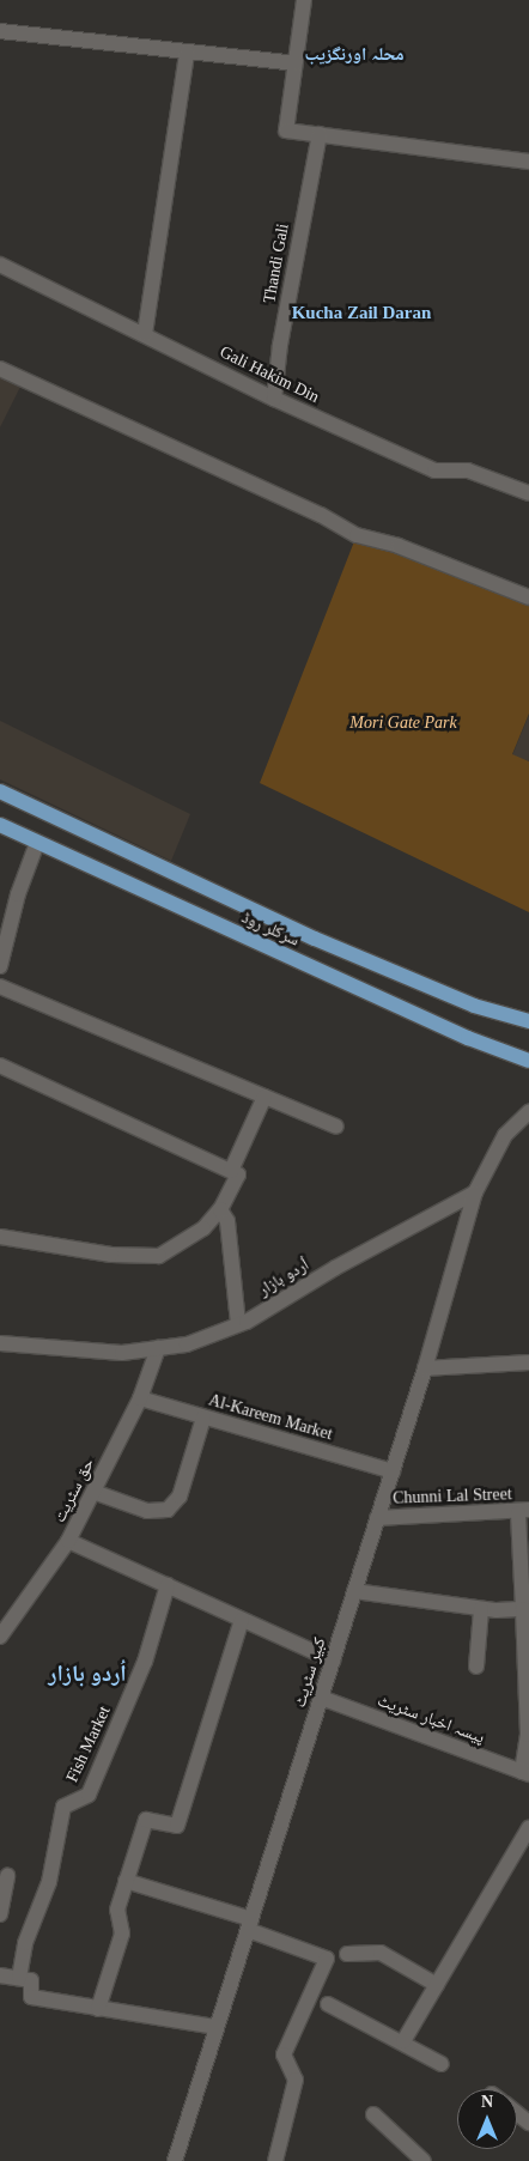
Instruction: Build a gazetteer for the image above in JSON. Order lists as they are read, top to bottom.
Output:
{
  "streets": {
    "main road": ["سرکلر روڈ"],
    "street": [
      "Thandi Gali",
      "Gali Hakim Din",
      "اُردو بازار",
      "Al-Kareem Market",
      "حق سٹریت",
      "Chunni Lal Street",
      "کبیر سٹریٹ",
      "پیسہ اخبار سٹریٹ",
      "Fish Market"
    ]
  },
  "crossings": [
    ["Thandi Gali", "Gali Hakim Din"],
    ["اُردو بازار", "حق سٹریت"],
    ["اُردو بازار", "کبیر سٹریٹ"],
    ["Al-Kareem Market", "حق سٹریت"],
    ["Al-Kareem Market", "کبیر سٹریٹ"],
    ["Chunni Lal Street", "کبیر سٹریٹ"],
    ["کبیر سٹریٹ", "پیسہ اخبار سٹریٹ"]
  ],
  "districts": ["محلہ اورنگزیب", "Kucha Zail Daran", "اُردو بازار"],
  "parks": ["Mori Gate Park"],
  "north": "top"
}
